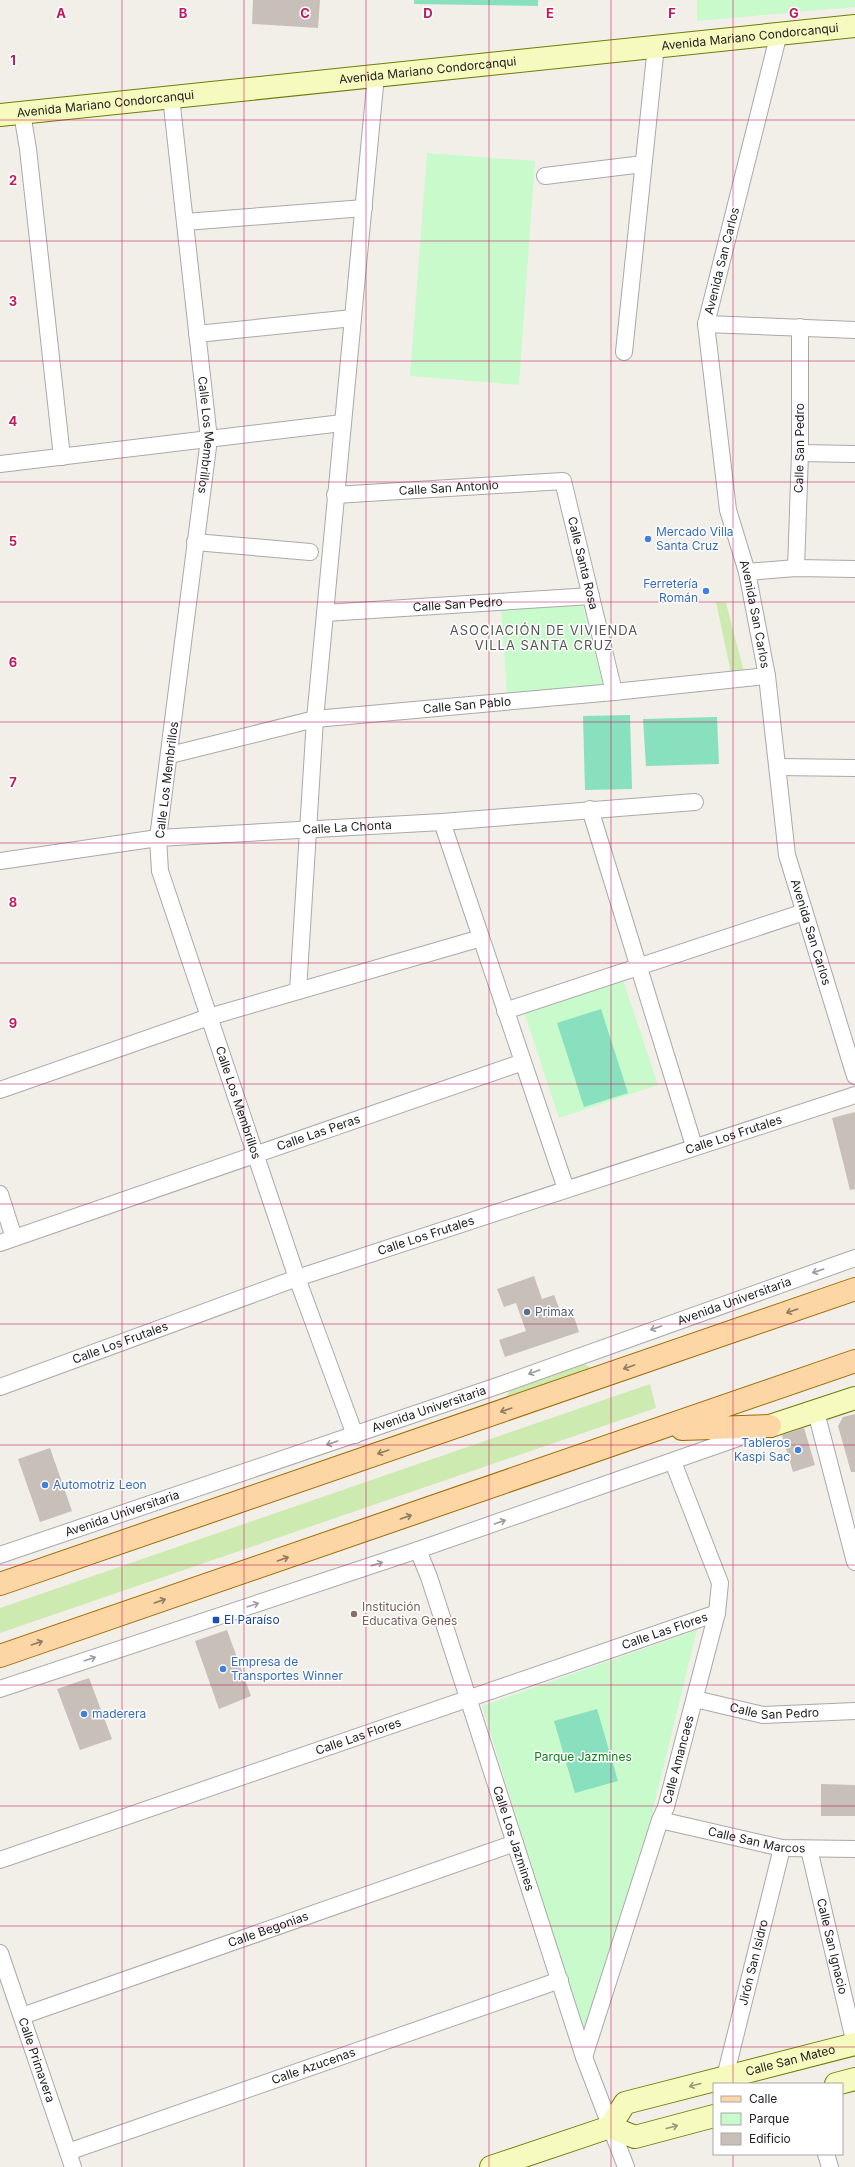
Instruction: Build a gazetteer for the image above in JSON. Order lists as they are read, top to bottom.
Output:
{
  "streets": {
    "street": [
      "Avenida Mariano Condorcanqui",
      "Avenida San Carlos",
      "Calle Los Membrillos",
      "Calle San Pedro",
      "Calle San Antonio",
      "Calle Santa Rosa",
      "Calle San Pablo",
      "Calle La Chonta",
      "Calle Las Peras",
      "Calle Los Frutales",
      "Avenida Universitaria",
      "Calle Las Flores",
      "Calle Amancaes",
      "Calle Los Jazmines",
      "Calle San Marcos",
      "Calle Begonias",
      "Calle San Ignacio",
      "Jirón San Isidro",
      "Calle Primavera",
      "Calle San Mateo",
      "Calle Azucenas"
    ]
  },
  "crossings": [
    ["Avenida Mariano Condorcanqui", "Avenida San Carlos"],
    ["Avenida Mariano Condorcanqui", "Calle Los Membrillos"],
    ["Avenida San Carlos", "Calle San Pablo"],
    ["Calle Los Membrillos", "Calle San Pablo"],
    ["Calle Los Membrillos", "Calle La Chonta"],
    ["Calle Los Membrillos", "Calle Las Peras"],
    ["Calle Los Membrillos", "Calle Los Frutales"],
    ["Calle Los Membrillos", "Avenida Universitaria"],
    ["Calle San Pedro", "Calle Santa Rosa"],
    ["Calle San Pedro", "Calle Amancaes"],
    ["Calle San Antonio", "Calle Santa Rosa"],
    ["Calle Santa Rosa", "Calle San Pablo"],
    ["Calle Las Flores", "Calle Amancaes"],
    ["Calle Las Flores", "Calle Los Jazmines"],
    ["Calle Amancaes", "Calle Los Jazmines"],
    ["Calle Amancaes", "Calle San Marcos"],
    ["Calle Los Jazmines", "Calle Begonias"],
    ["Calle Los Jazmines", "Calle San Mateo"],
    ["Calle Los Jazmines", "Calle Azucenas"],
    ["Calle San Marcos", "Calle San Ignacio"],
    ["Calle San Marcos", "Jirón San Isidro"],
    ["Calle Begonias", "Calle Primavera"],
    ["Calle San Ignacio", "Calle San Mateo"],
    ["Jirón San Isidro", "Calle San Mateo"],
    ["Calle Primavera", "Calle Azucenas"]
  ],
  "districts": ["ASOCIACIÓN DE VIVIENDA VILLA SANTA CRUZ"],
  "parks": ["Parque Jazmines"],
  "places": {
    "other": [
      "Mercado Villa Santa Cruz",
      "Ferretería Román",
      "Primax",
      "Tableros Kaspi Sac",
      "Automotriz Leon",
      "Institución Educativa Genes",
      "Empresa de Transportes Winner",
      "maderera"
    ],
    "transit": ["El Paraíso"]
  },
  "legend": ["Calle", "Parque", "Edificio"],
  "grid": {
    "columns": [
      "A",
      "B",
      "C",
      "D",
      "E",
      "F",
      "G"
    ],
    "rows": [
      "1",
      "2",
      "3",
      "4",
      "5",
      "6",
      "7",
      "8",
      "9"
    ]
  }
}
